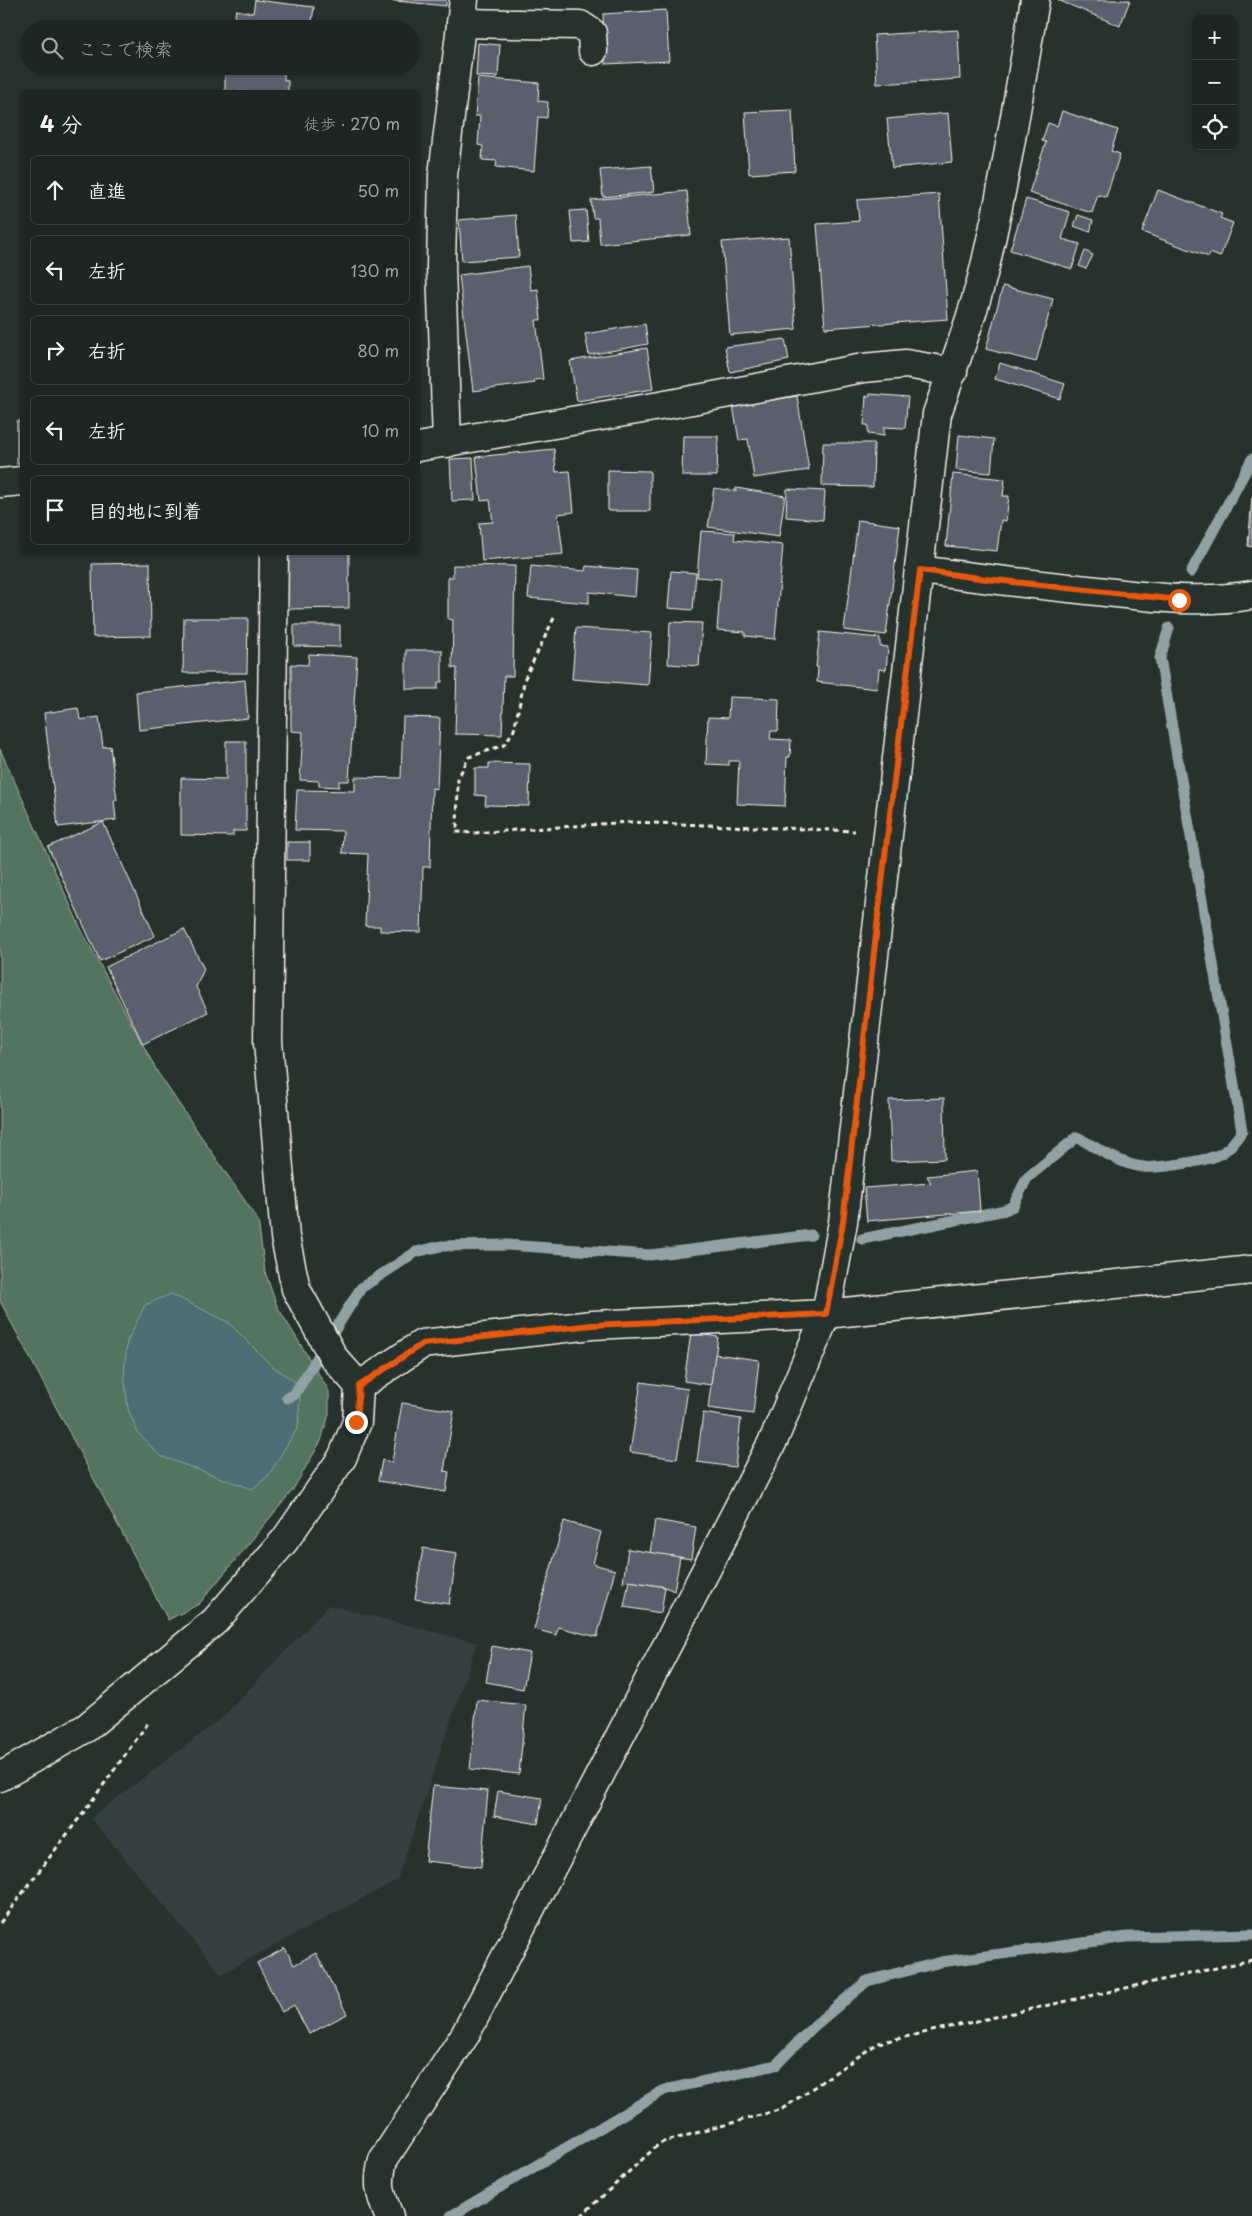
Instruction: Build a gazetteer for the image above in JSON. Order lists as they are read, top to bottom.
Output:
{
  "page": {
    "map_buttons": ["+", "−"],
    "search": "ここで検索",
    "heading": ["4 分", "徒歩 · 270 m"],
    "list": [
      ["直進", "50 m"],
      ["左折", "130 m"],
      ["右折", "80 m"],
      ["左折", "10 m"],
      "目的地に到着"
    ]
  }
}
